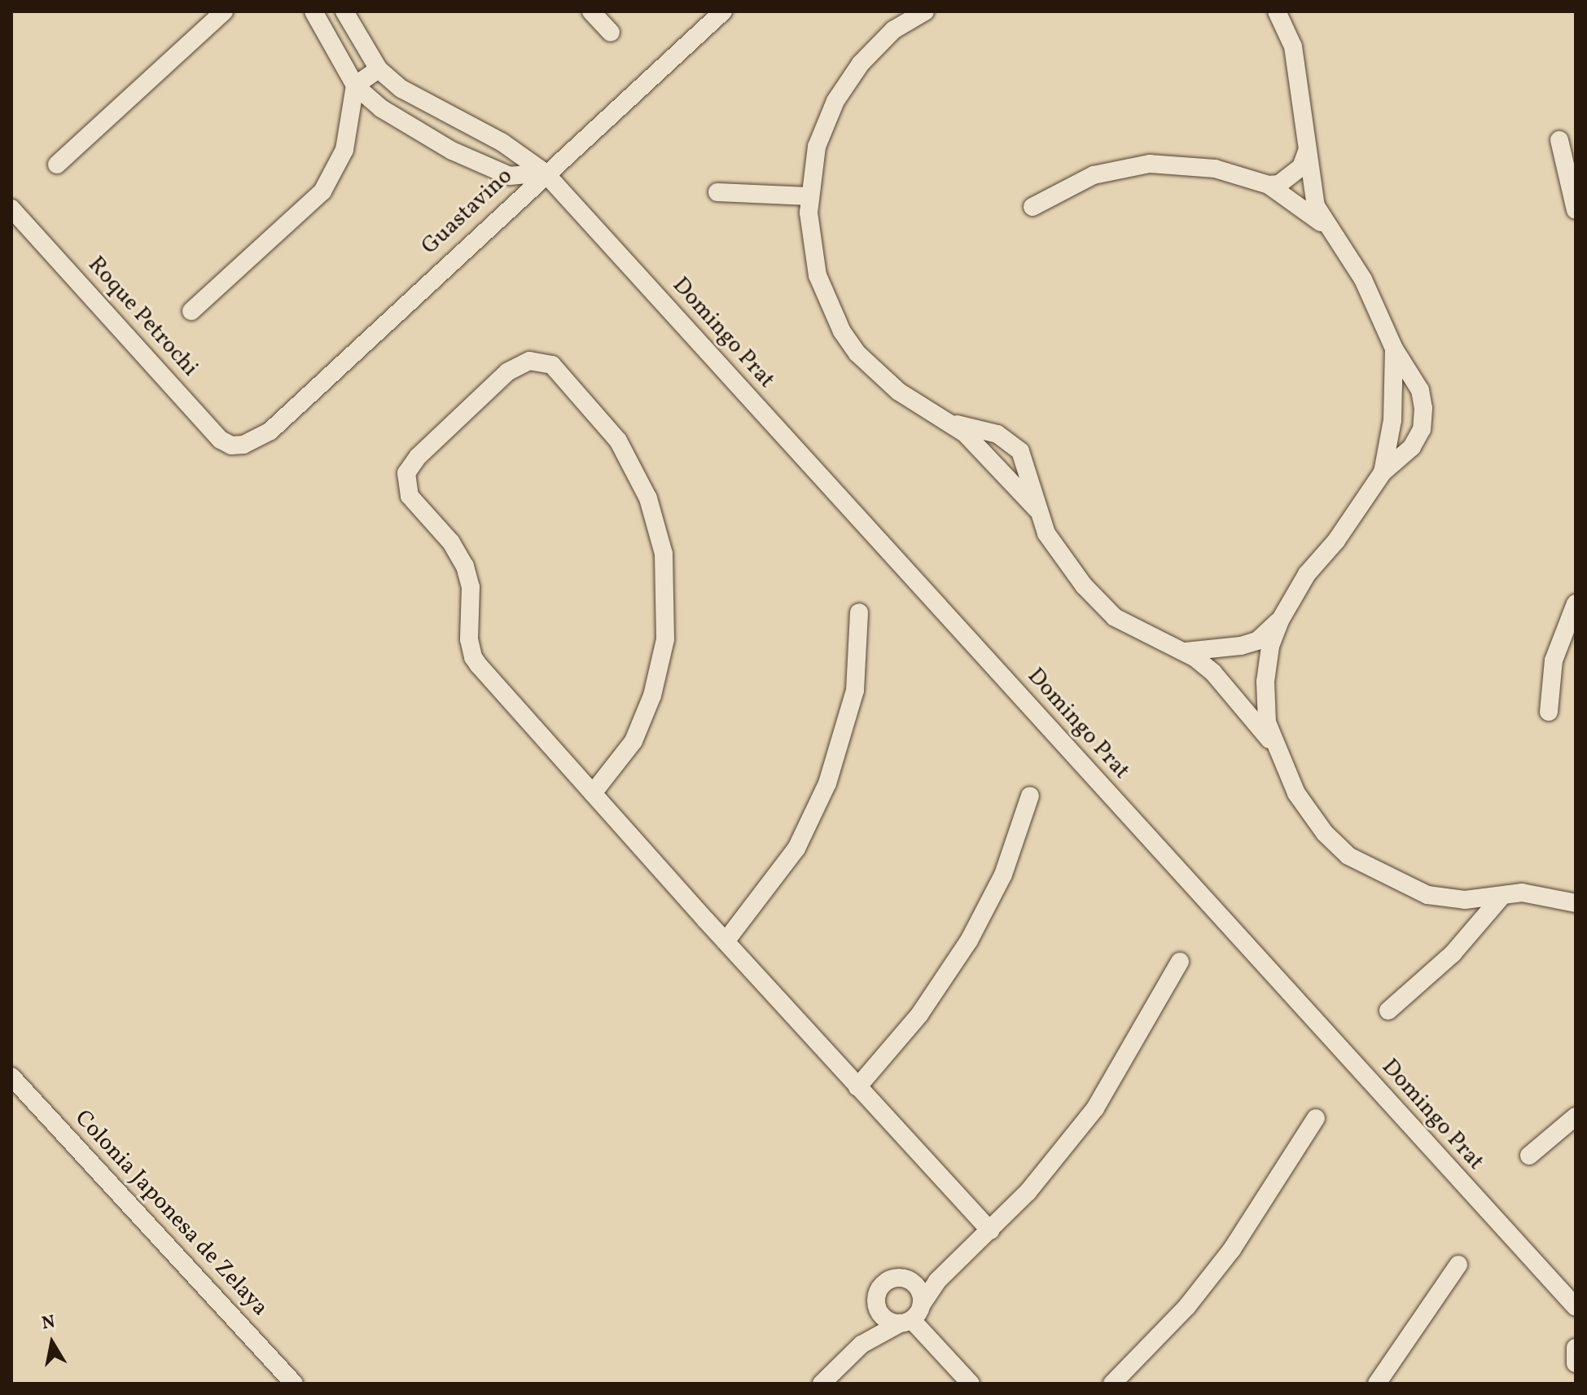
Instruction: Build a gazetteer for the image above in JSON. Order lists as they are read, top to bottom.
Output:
{
  "streets": {
    "street": [
      "Guastavino",
      "Roque Petrochi",
      "Domingo Prat",
      "Colonia Japonesa de Zelaya"
    ]
  },
  "crossings": [
    ["Guastavino", "Roque Petrochi"],
    ["Guastavino", "Domingo Prat"]
  ],
  "north": "top"
}
